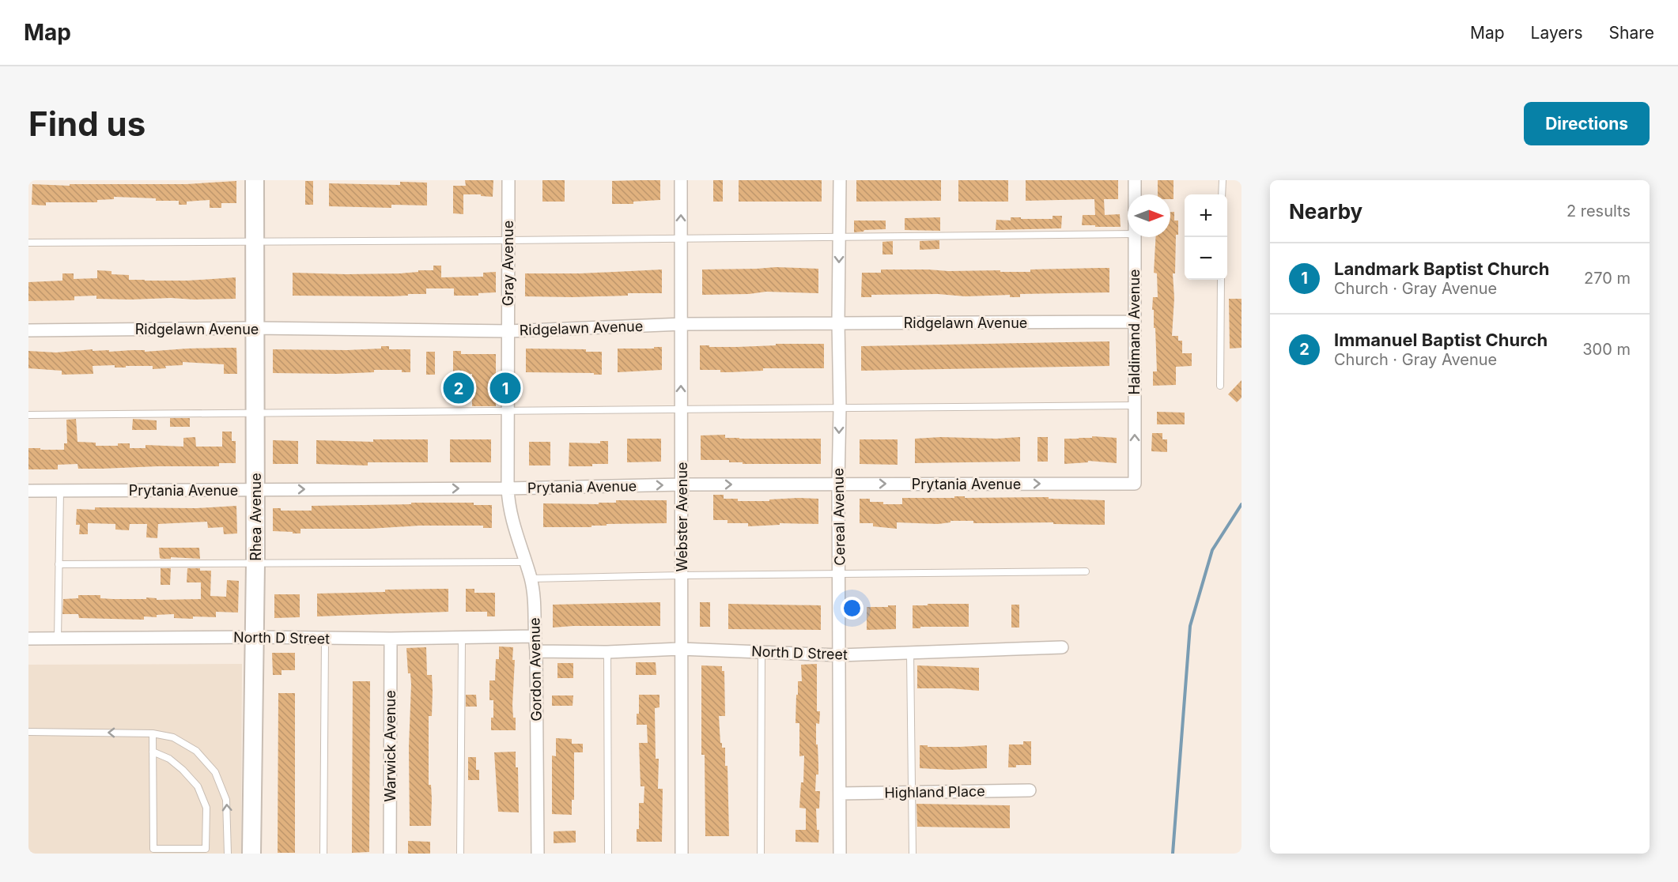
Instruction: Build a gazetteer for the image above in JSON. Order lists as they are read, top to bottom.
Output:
{
  "streets": {
    "street": [
      "Gray Avenue",
      "Ridgelawn Avenue",
      "Haldimand Avenue",
      "Prytania Avenue",
      "Rhea Avenue",
      "Webster Avenue",
      "Cereal Avenue",
      "North D Street",
      "Gordon Avenue",
      "Warwick Avenue",
      "Highland Place"
    ]
  },
  "crossings": [
    ["Gray Avenue", "Ridgelawn Avenue"],
    ["Gray Avenue", "Prytania Avenue"],
    ["Gray Avenue", "Gordon Avenue"],
    ["Ridgelawn Avenue", "Haldimand Avenue"],
    ["Ridgelawn Avenue", "Rhea Avenue"],
    ["Ridgelawn Avenue", "Webster Avenue"],
    ["Ridgelawn Avenue", "Cereal Avenue"],
    ["Haldimand Avenue", "Prytania Avenue"],
    ["Prytania Avenue", "Rhea Avenue"],
    ["Prytania Avenue", "Webster Avenue"],
    ["Prytania Avenue", "Cereal Avenue"],
    ["Prytania Avenue", "Gordon Avenue"],
    ["Rhea Avenue", "North D Street"],
    ["Webster Avenue", "North D Street"],
    ["Cereal Avenue", "North D Street"],
    ["Cereal Avenue", "Highland Place"],
    ["North D Street", "Gordon Avenue"],
    ["North D Street", "Warwick Avenue"]
  ],
  "one_way": ["Prytania Avenue"],
  "north": "right",
  "page": {
    "header": "Map",
    "nav": ["Map", "Layers", "Share"],
    "buttons": "Directions",
    "title": "Find us",
    "heading": ["Nearby", "2 results"],
    "map_buttons": ["+", "−"],
    "list": [
      {
        "mark": "1",
        "name": "Landmark Baptist Church",
        "note": "Church · Gray Avenue",
        "value": "270 m"
      },
      {
        "mark": "2",
        "name": "Immanuel Baptist Church",
        "note": "Church · Gray Avenue",
        "value": "300 m"
      }
    ],
    "pins": ["1", "2"]
  }
}
